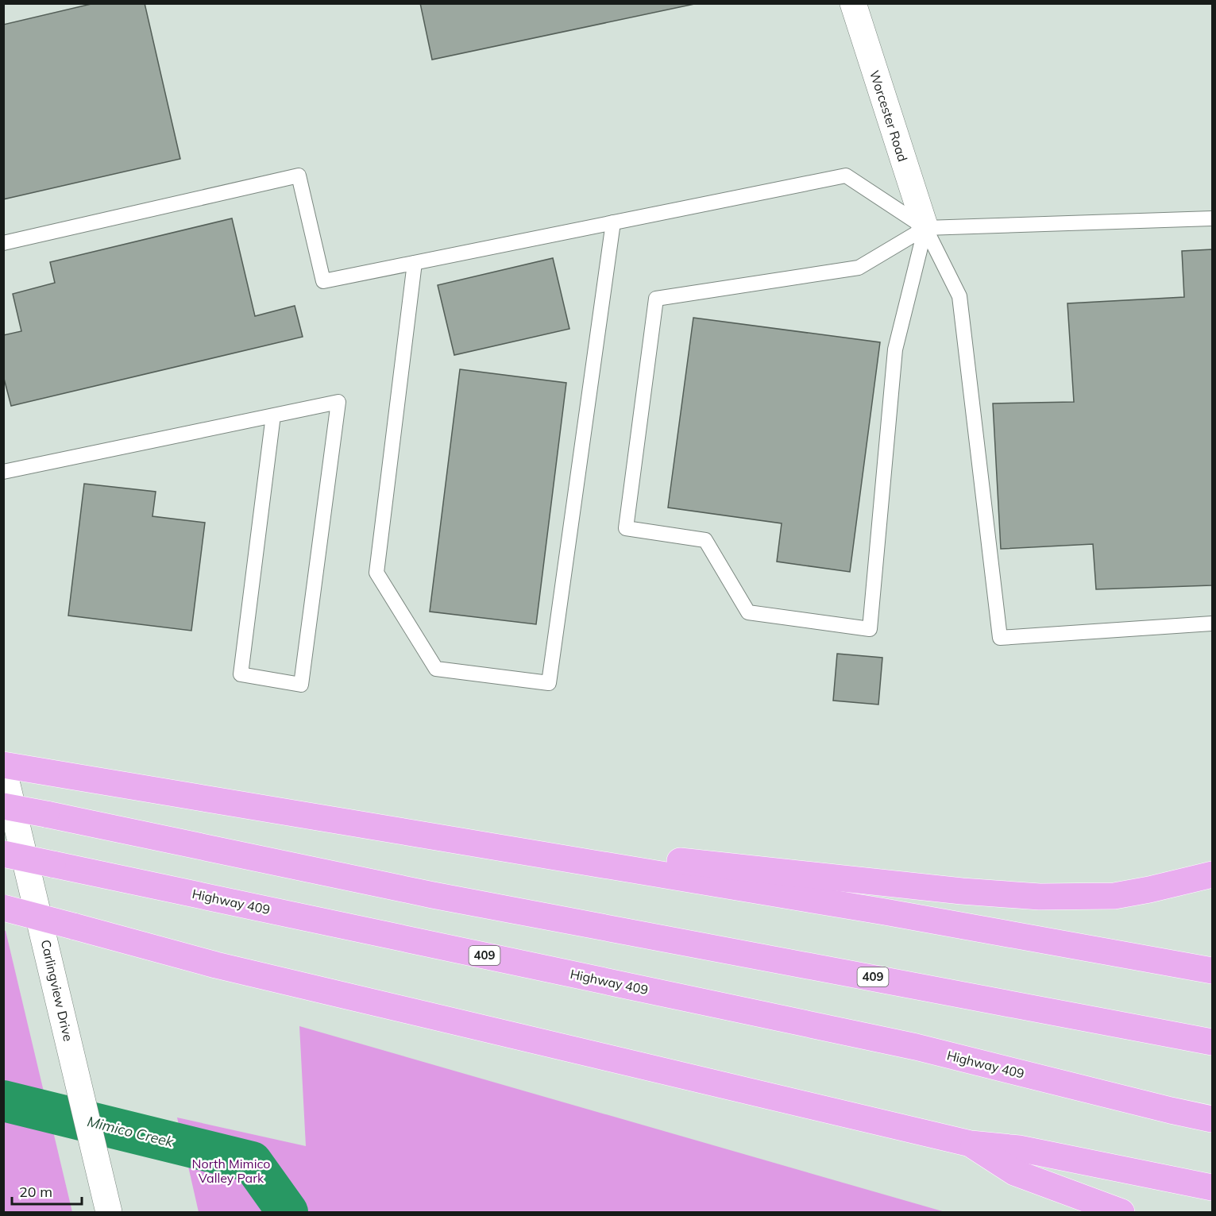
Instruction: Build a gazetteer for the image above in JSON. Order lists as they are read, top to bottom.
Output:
{
  "streets": {
    "highway": ["Highway 409", "409"],
    "main road": ["Worcester Road", "Carlingview Drive"]
  },
  "water": ["Mimico Creek"],
  "parks": ["North Mimico Valley Park"],
  "scale_bar": "20 m"
}
